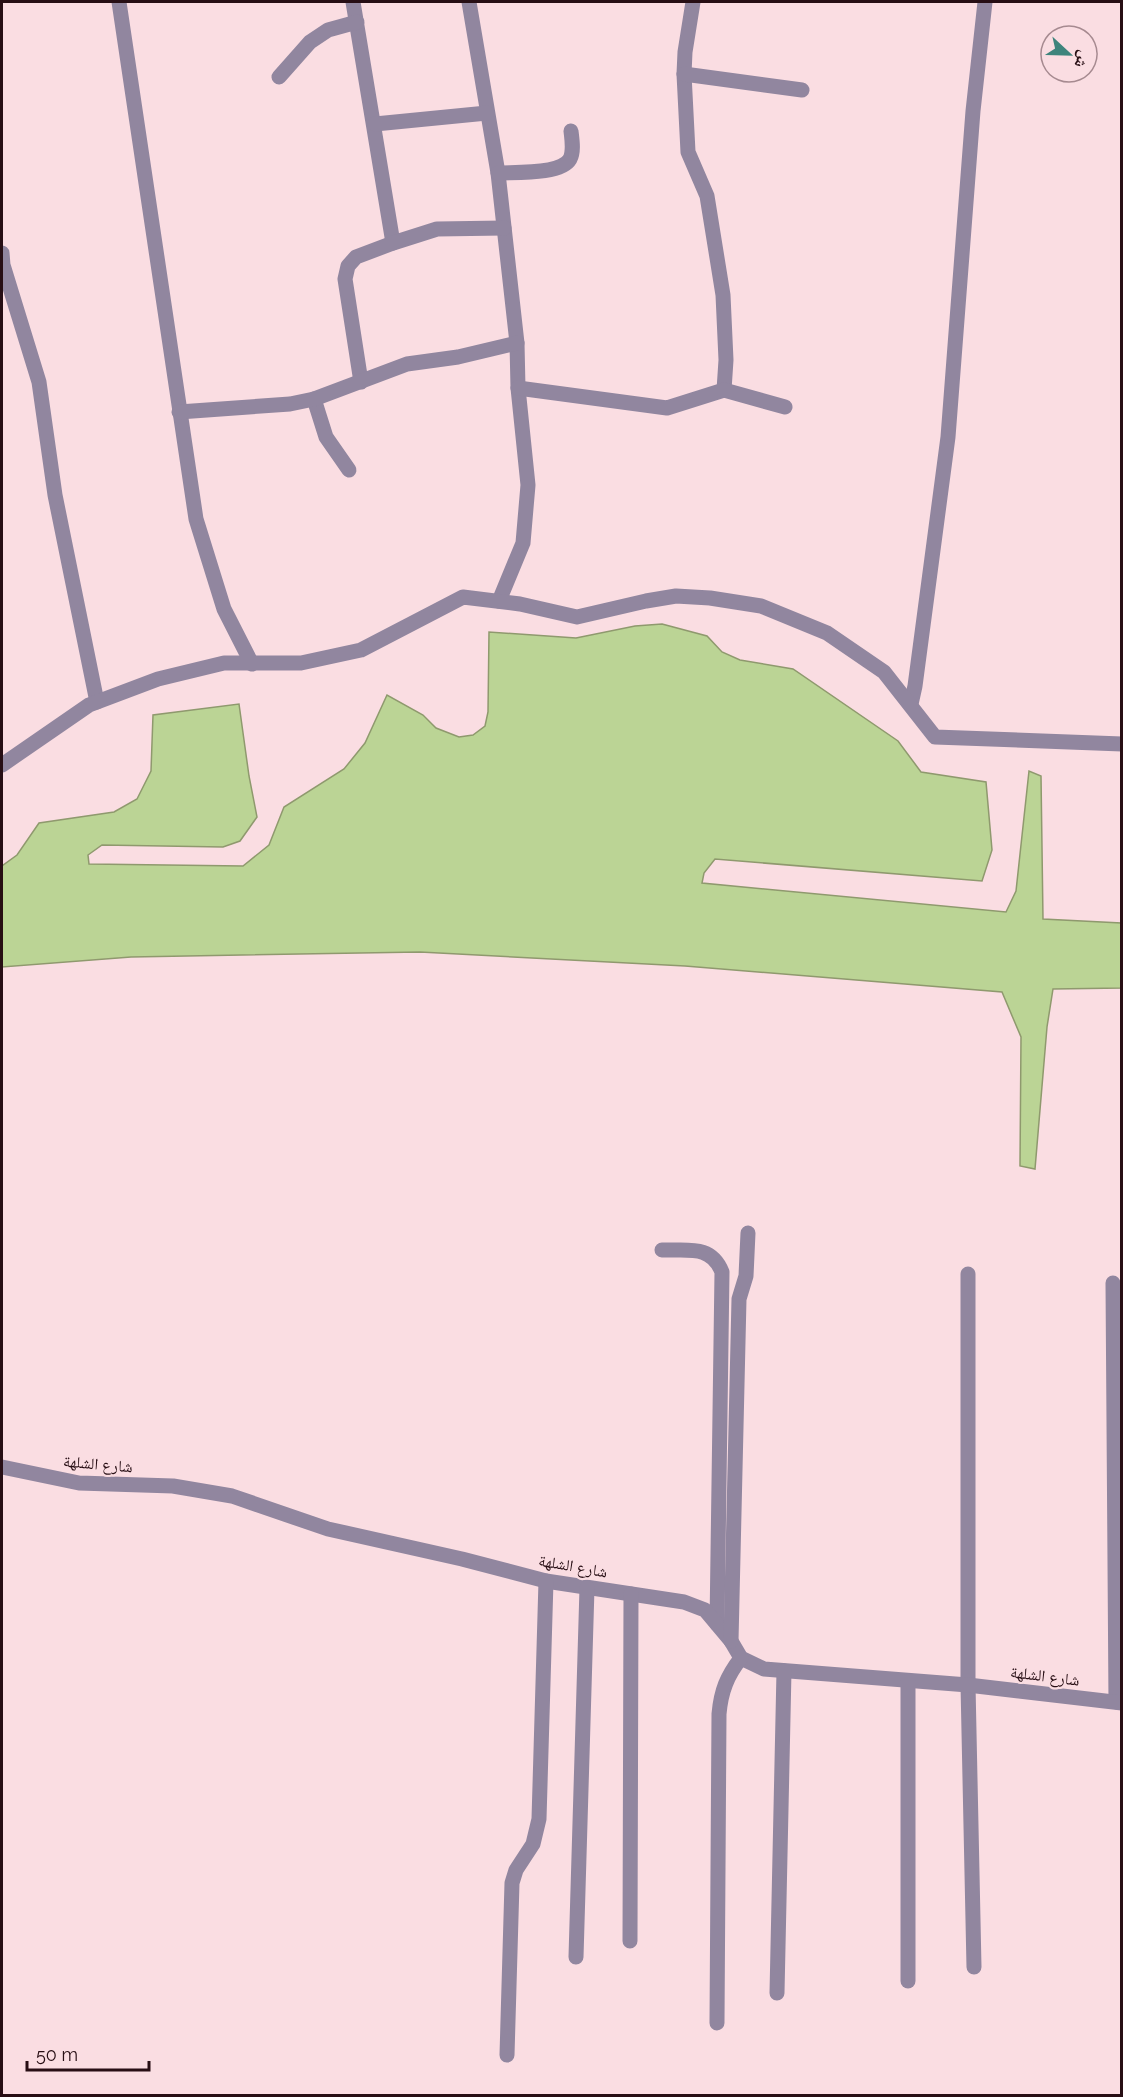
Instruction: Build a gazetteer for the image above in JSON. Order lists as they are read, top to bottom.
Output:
{
  "streets": {
    "street": ["شارع الشلهة"]
  },
  "scale_bar": "50 m",
  "north": "right"
}
